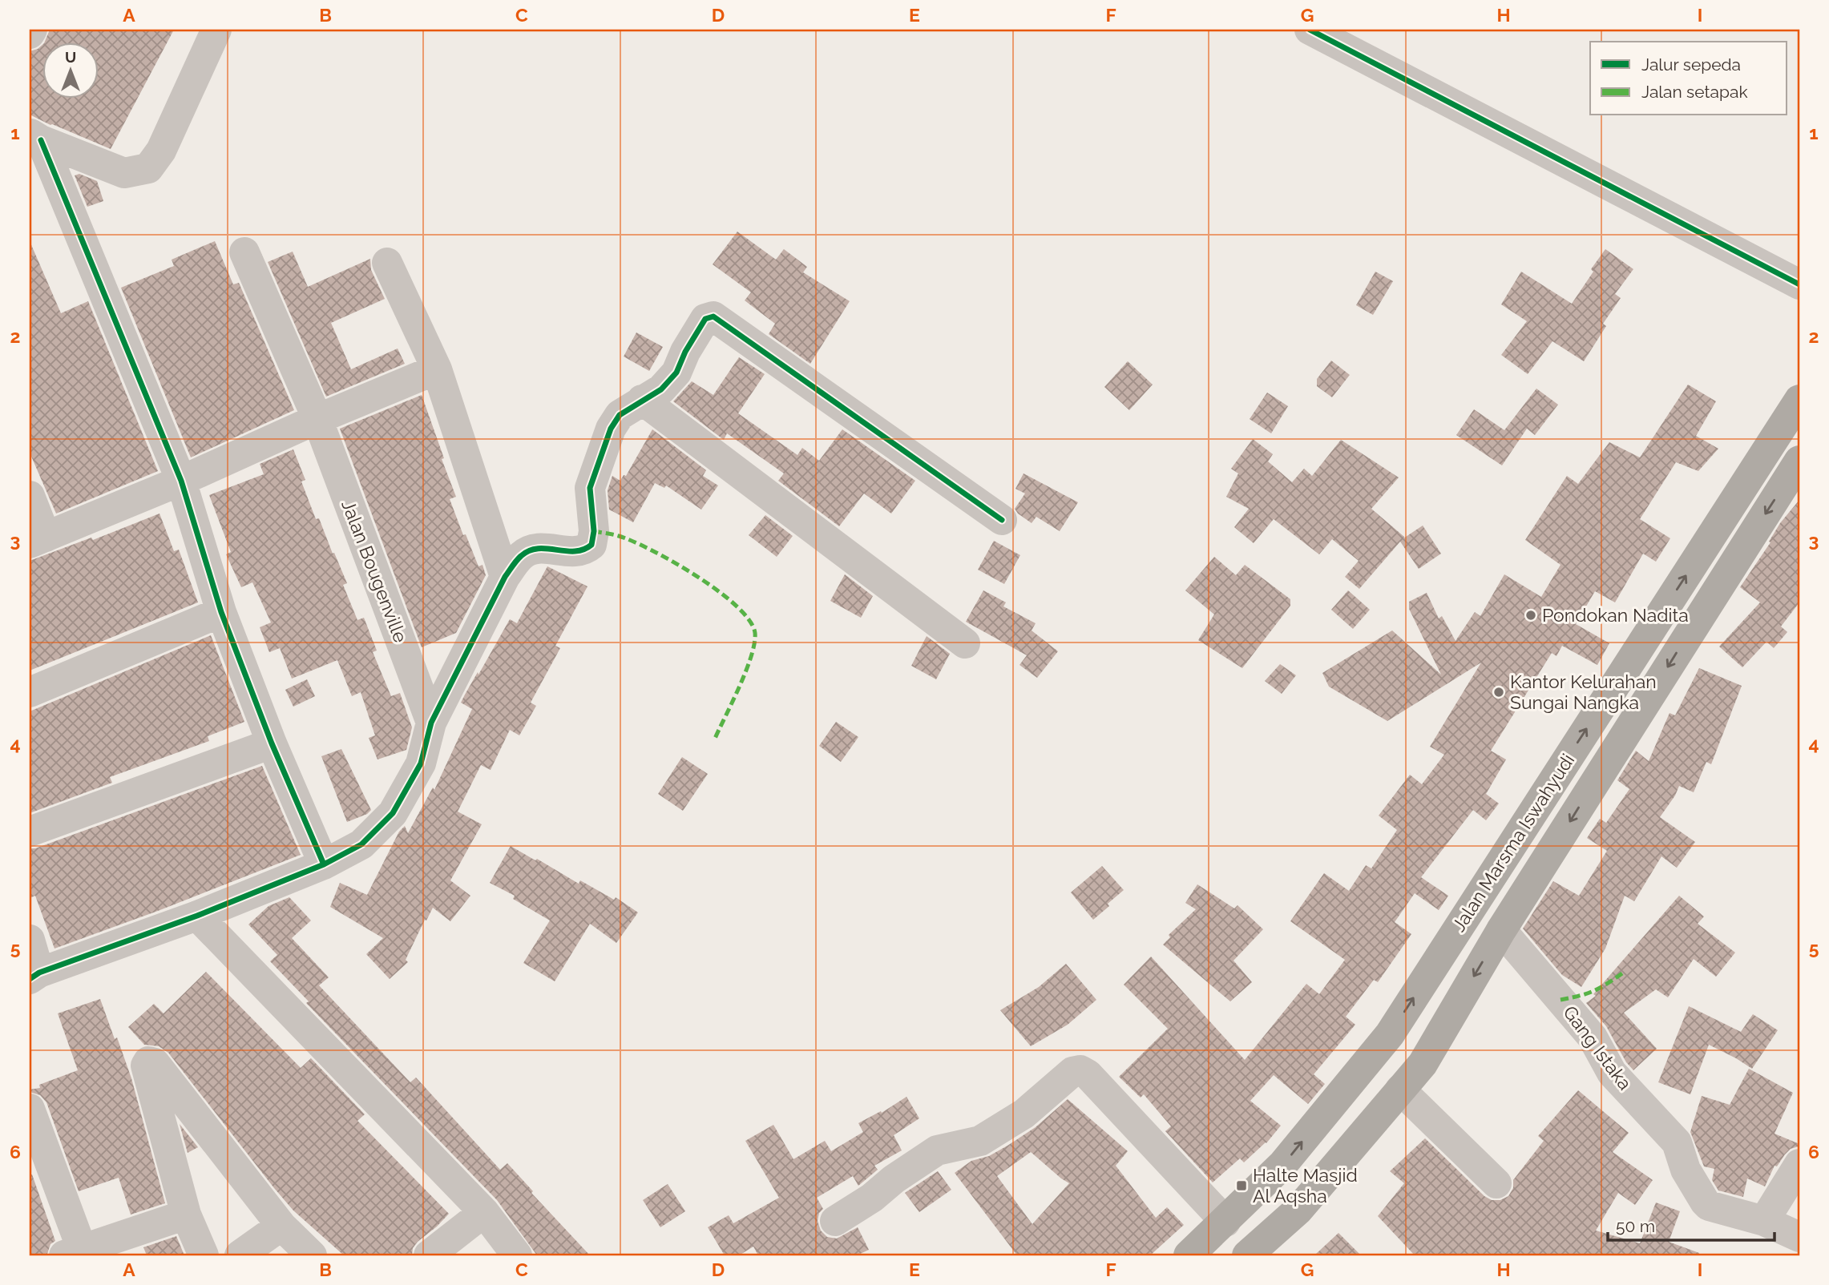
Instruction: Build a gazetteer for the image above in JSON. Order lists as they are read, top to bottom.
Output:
{
  "streets": {
    "highway": ["Jalan Marsma Iswahyudi"],
    "street": ["Jalan Bougenville", "Gang Istaka"]
  },
  "crossings": [
    ["Jalan Marsma Iswahyudi", "Gang Istaka"]
  ],
  "places": {
    "other": ["Pondokan Nadita", "Kantor Kelurahan Sungai Nangka"],
    "transit": ["Halte Masjid Al Aqsha"]
  },
  "legend": ["Jalur sepeda", "Jalan setapak"],
  "scale_bar": "50 m",
  "north": "top",
  "grid": {
    "columns": [
      "A",
      "B",
      "C",
      "D",
      "E",
      "F",
      "G",
      "H",
      "I"
    ],
    "rows": [
      "1",
      "2",
      "3",
      "4",
      "5",
      "6"
    ]
  }
}
